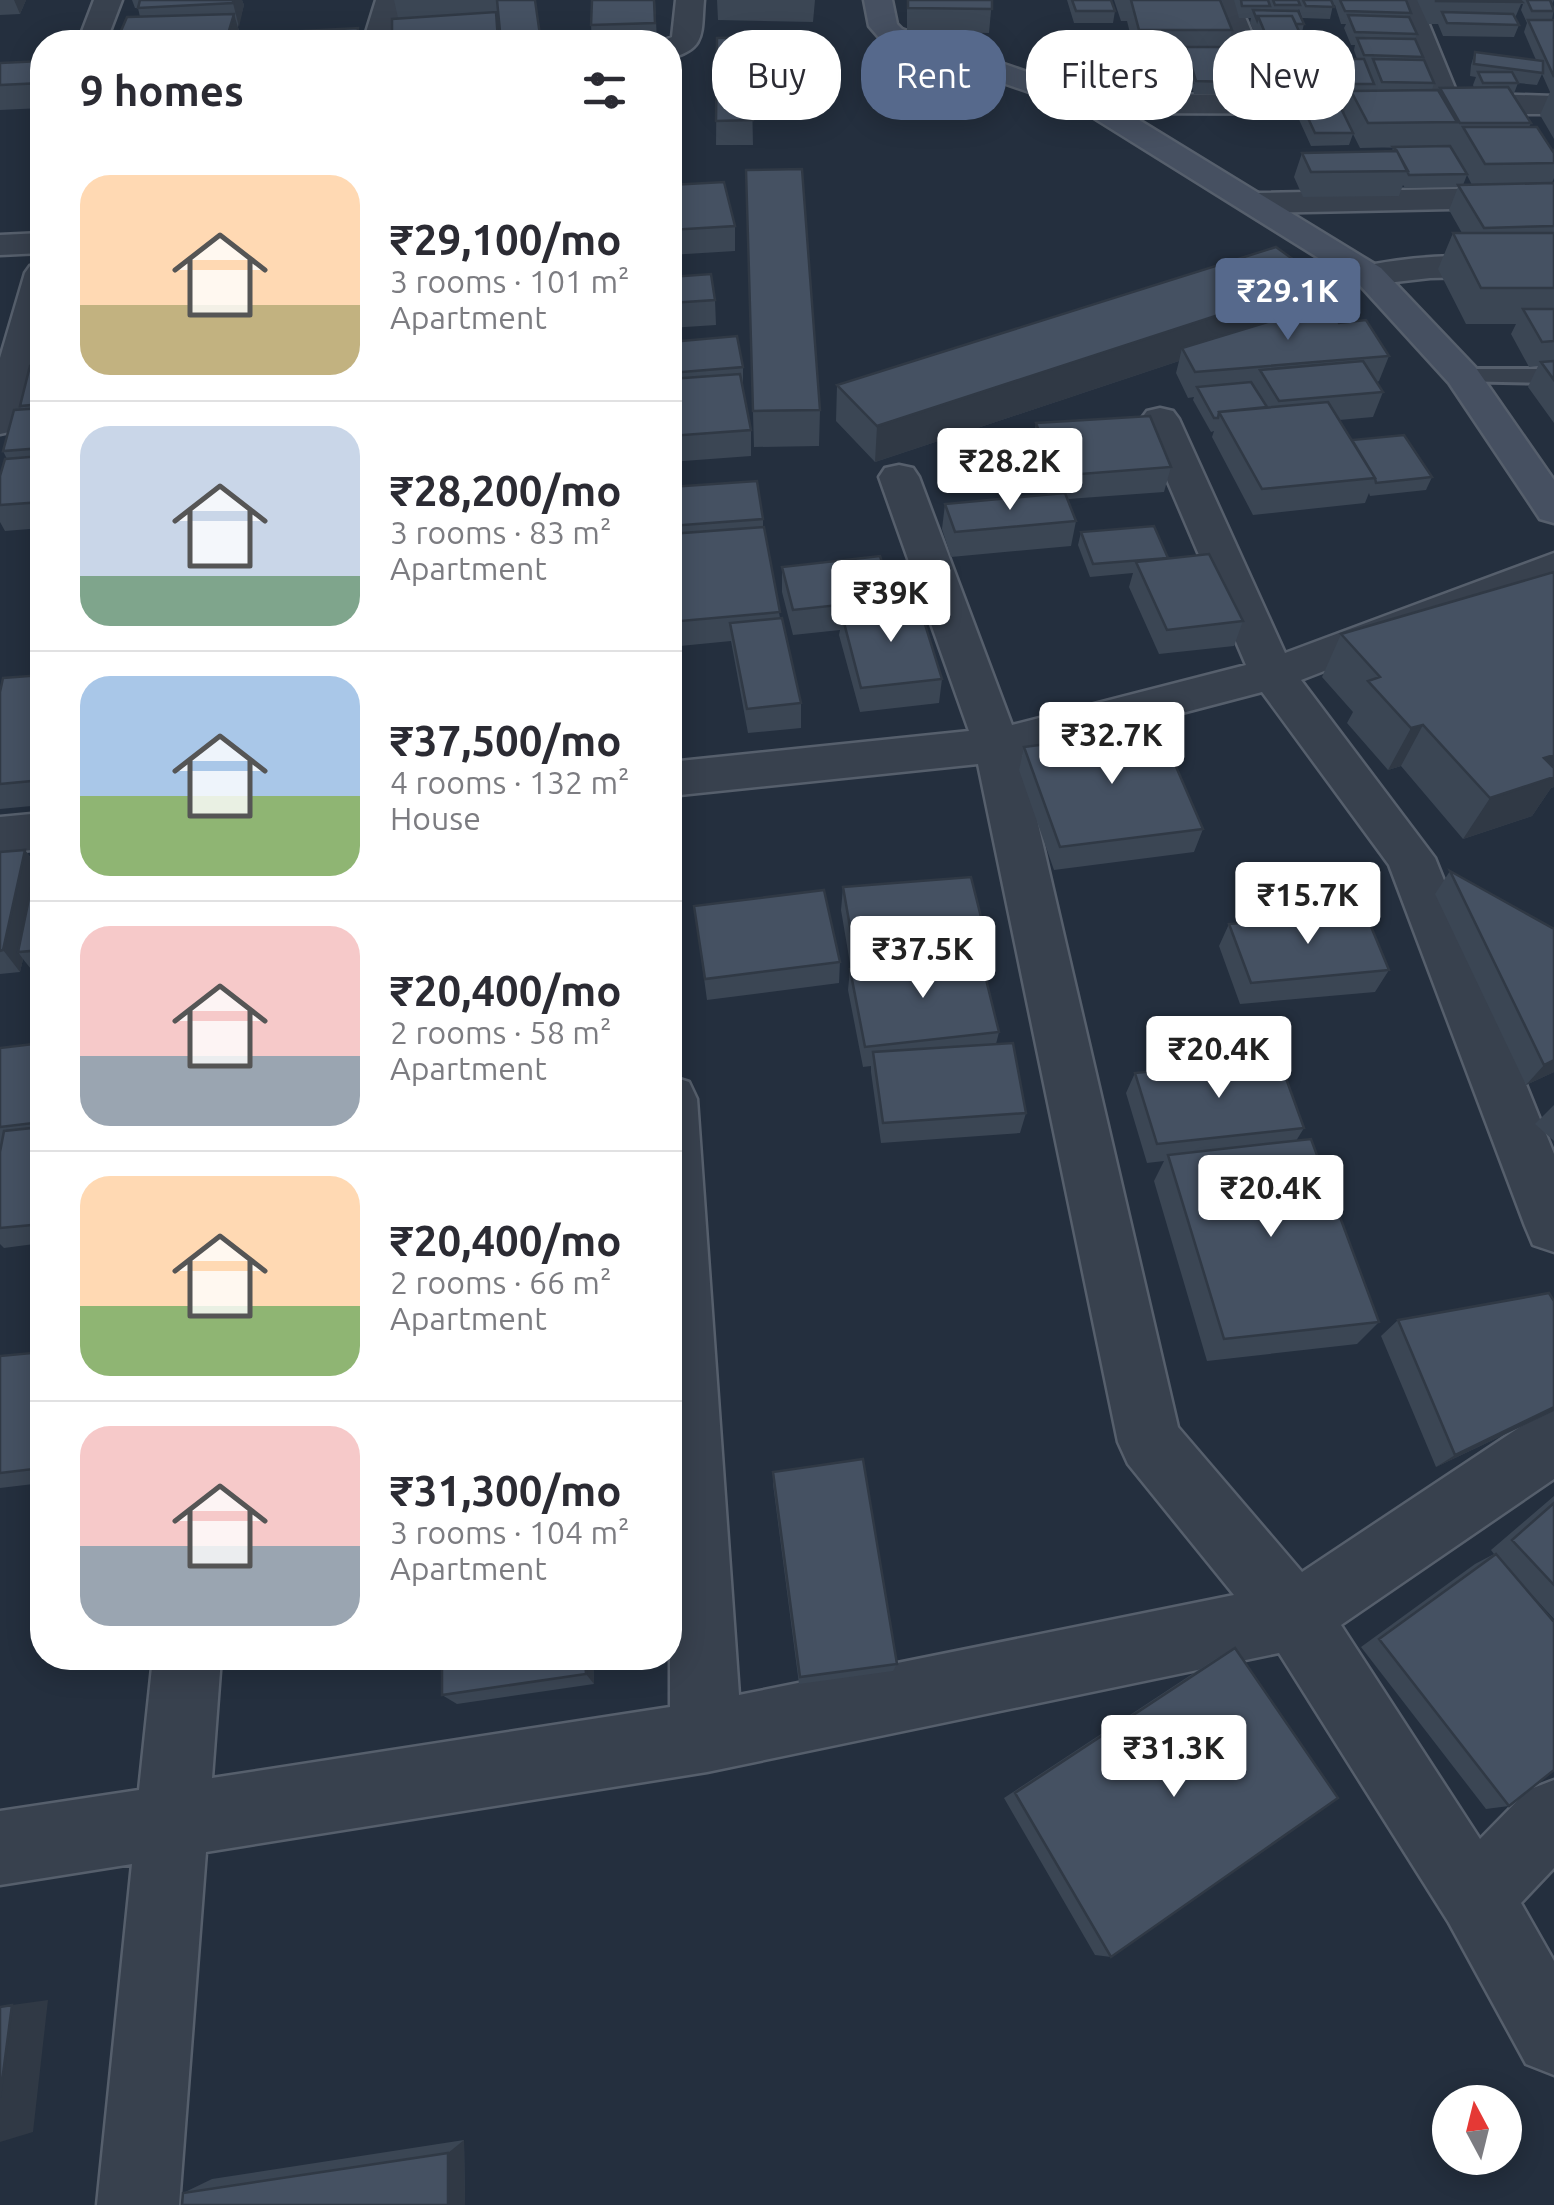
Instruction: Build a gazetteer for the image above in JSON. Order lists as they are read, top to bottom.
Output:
{
  "north": "top",
  "page": {
    "chip": [
      "Buy",
      "Rent",
      "Filters",
      "New"
    ],
    "heading": "9 homes",
    "list": [
      {
        "name": "₹29,100/mo",
        "note": "3 rooms · 101 m² · Apartment"
      },
      {
        "name": "₹28,200/mo",
        "note": "3 rooms · 83 m² · Apartment"
      },
      {
        "name": "₹37,500/mo",
        "note": "4 rooms · 132 m² · House"
      },
      {
        "name": "₹20,400/mo",
        "note": "2 rooms · 58 m² · Apartment"
      },
      {
        "name": "₹20,400/mo",
        "note": "2 rooms · 66 m² · Apartment"
      },
      {
        "name": "₹31,300/mo",
        "note": "3 rooms · 104 m² · Apartment"
      }
    ],
    "price": [
      "₹29.1K",
      "₹28.2K",
      "₹39K",
      "₹32.7K",
      "₹15.7K",
      "₹37.5K",
      "₹20.4K",
      "₹20.4K",
      "₹31.3K"
    ]
  }
}
